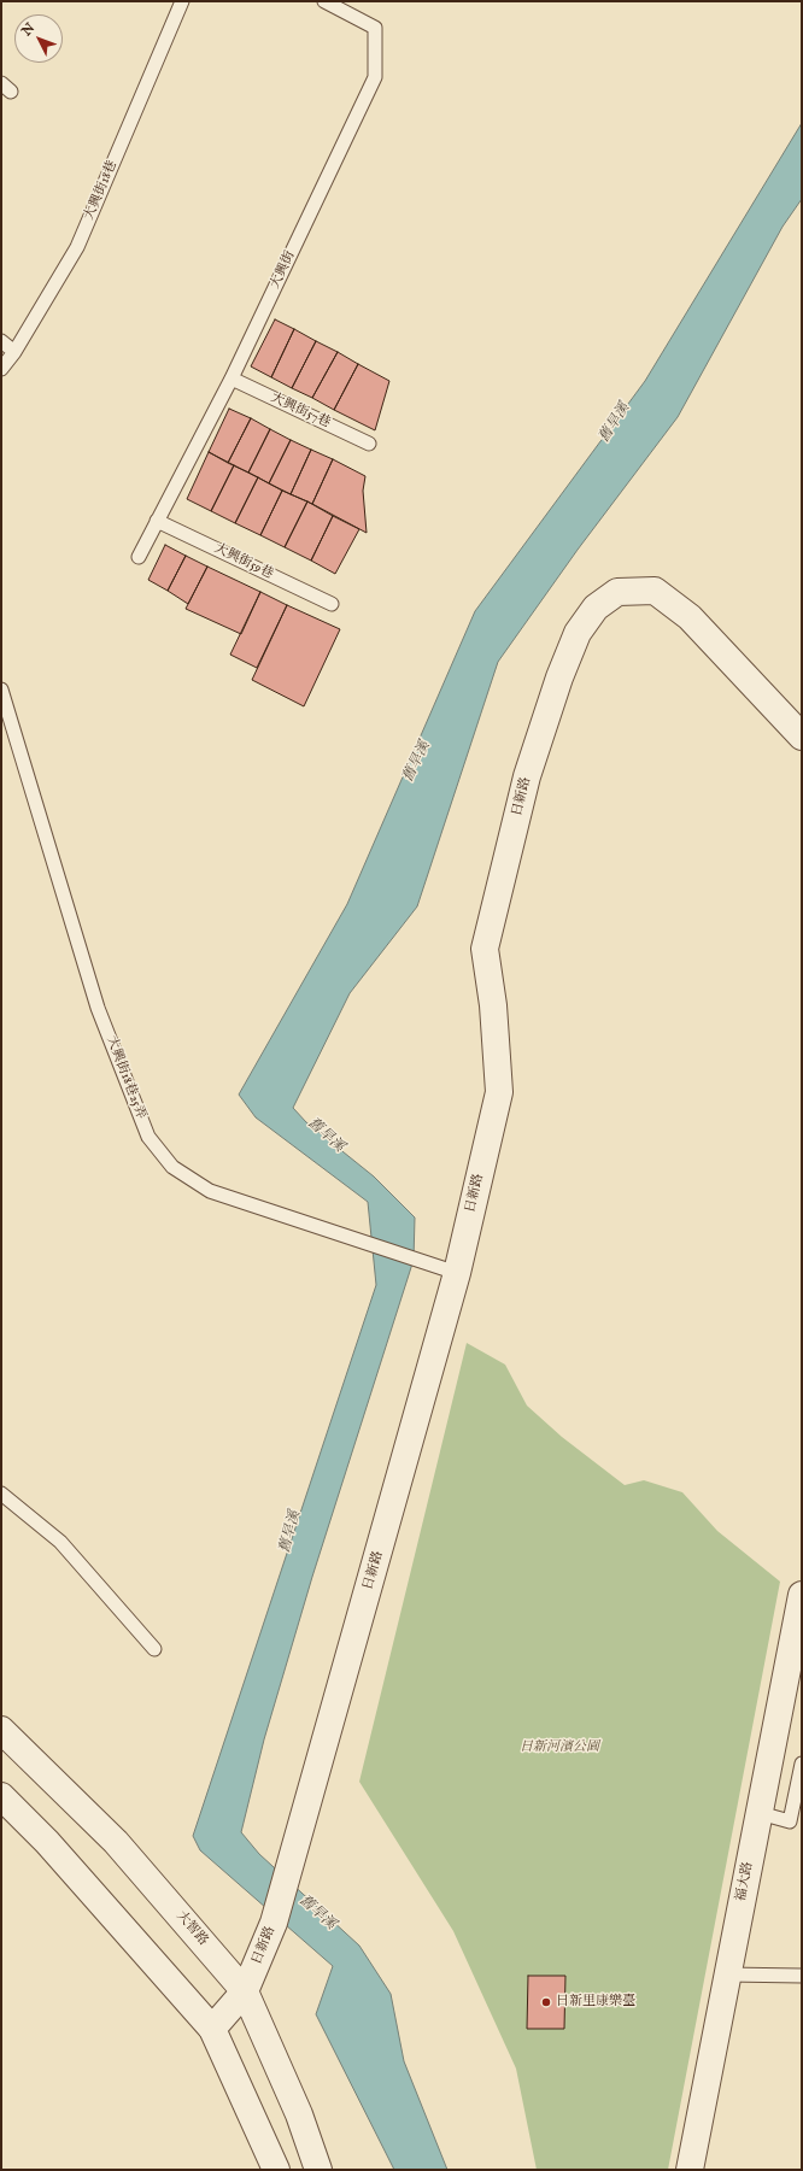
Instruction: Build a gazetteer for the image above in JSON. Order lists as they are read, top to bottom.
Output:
{
  "streets": {
    "street": ["日新路", "福大路", "大智路"],
    "lane": [
      "大興街18巷",
      "大興街",
      "大興街57巷",
      "大興街59巷",
      "大興街18巷25弄"
    ]
  },
  "crossings": [
    ["大興街", "大興街57巷"],
    ["大興街", "大興街59巷"],
    ["日新路", "大興街18巷25弄"],
    ["日新路", "大智路"]
  ],
  "water": ["舊旱溪"],
  "parks": ["日新河濱公園"],
  "places": ["日新里康樂臺"],
  "north": "top left"
}
